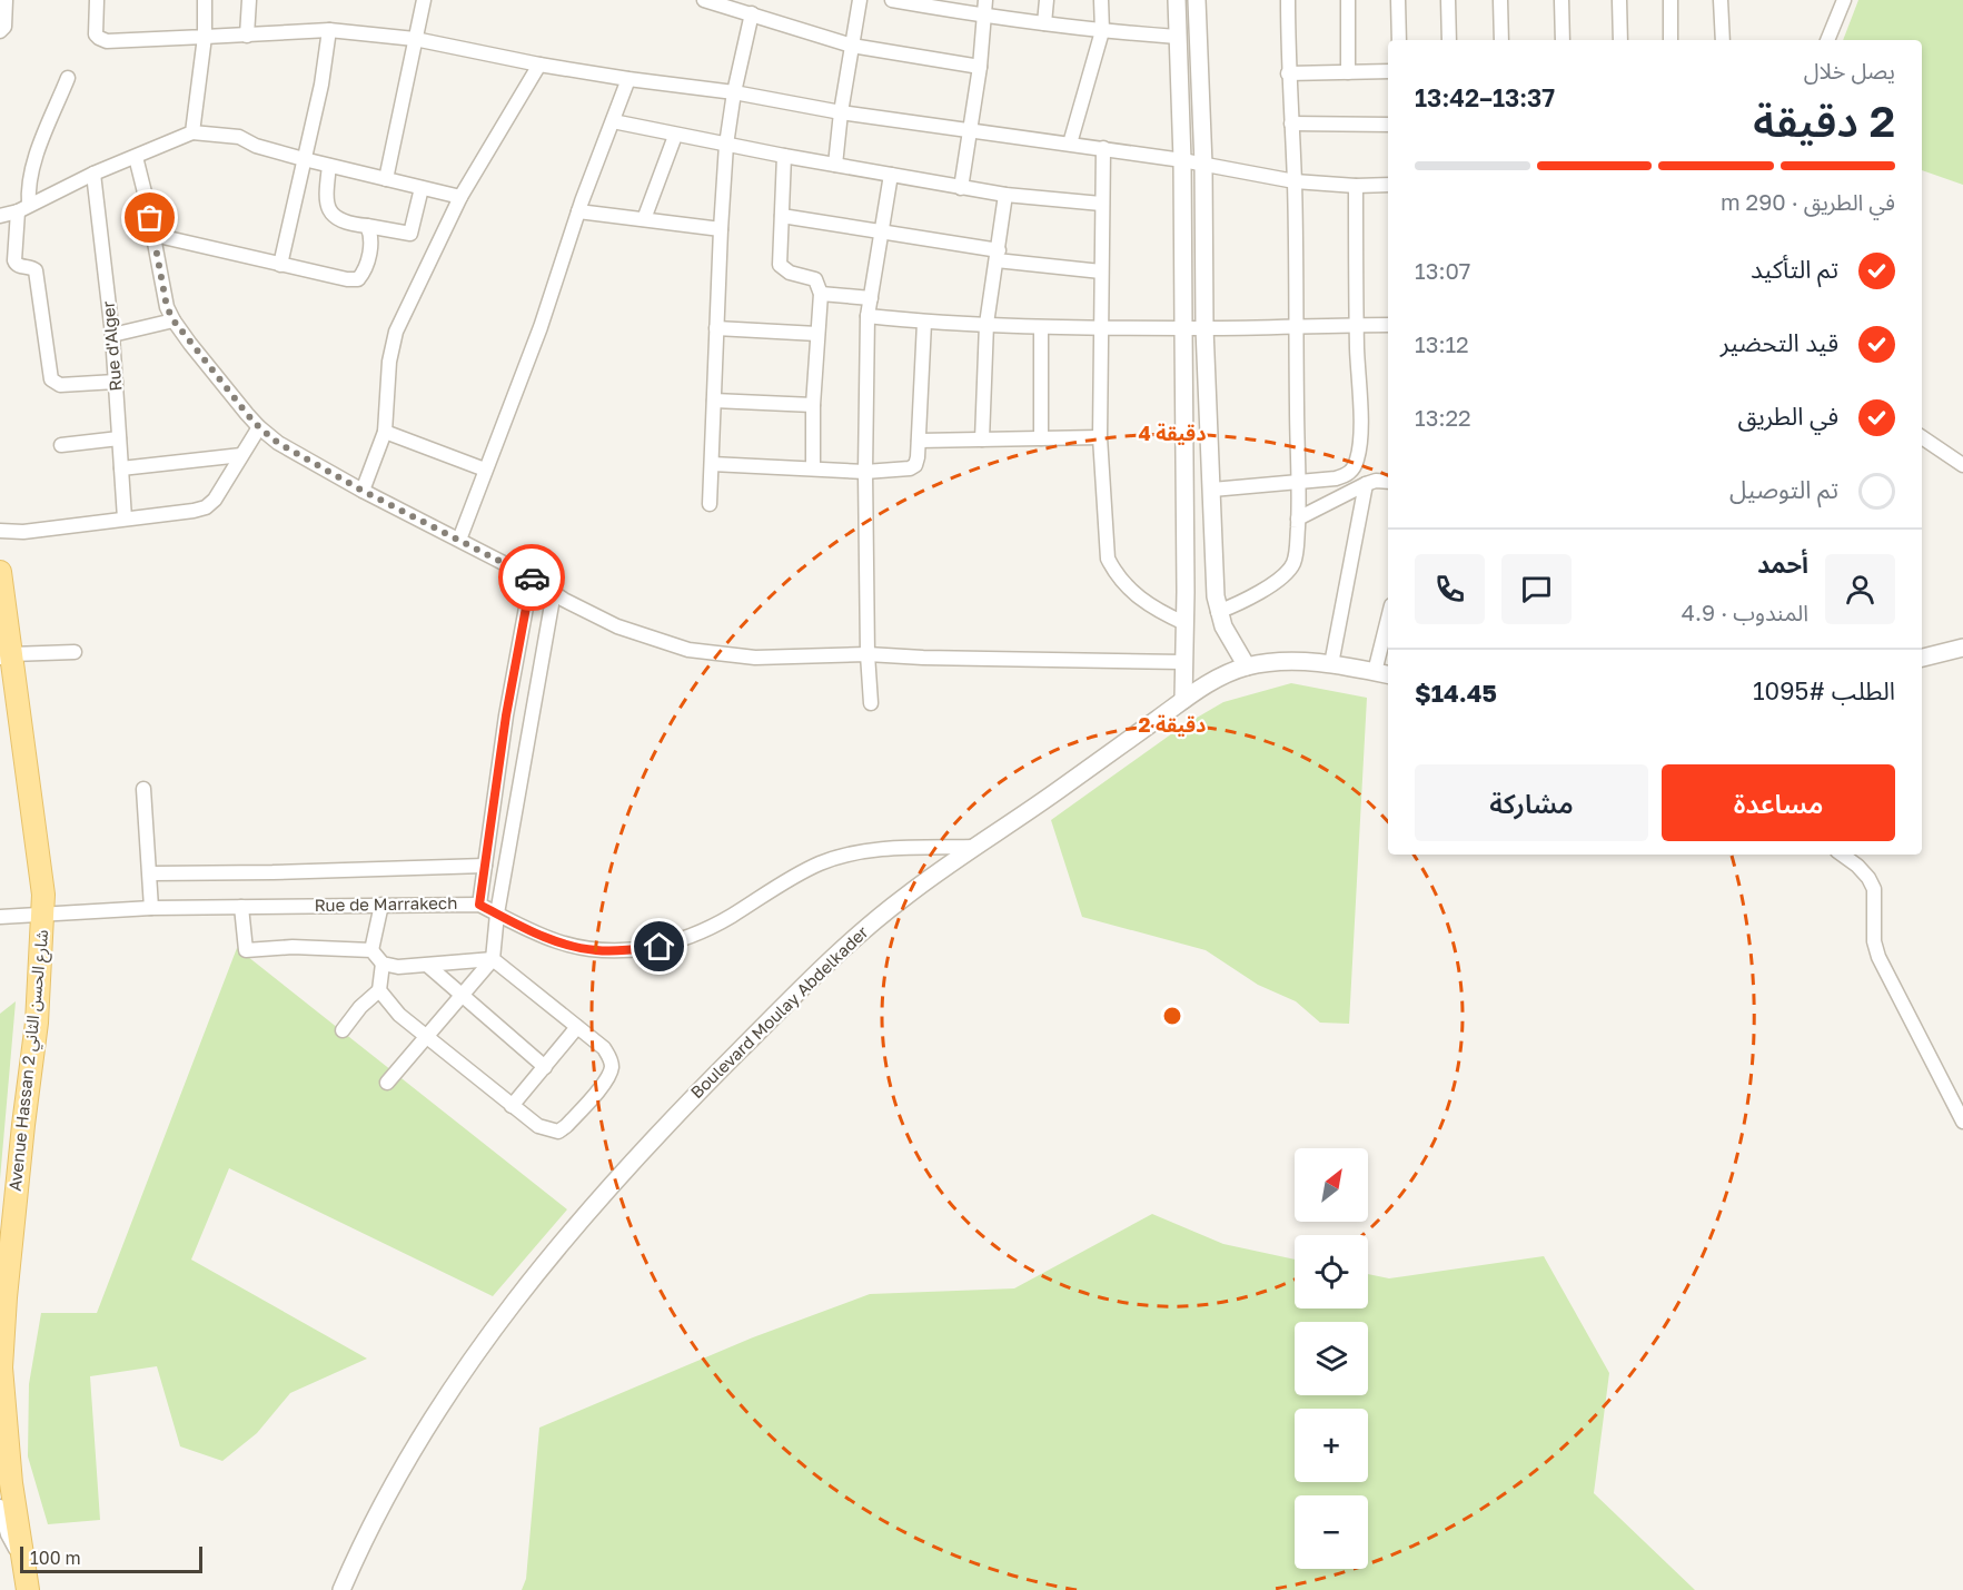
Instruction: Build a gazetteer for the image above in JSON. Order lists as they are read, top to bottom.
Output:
{
  "streets": {
    "main road": ["Avenue Hassan 2 شارع الحسن الثاني"],
    "street": ["Rue d'Alger", "Rue de Marrakech", "Boulevard Moulay Abdelkader"]
  },
  "crossings": [
    ["Rue de Marrakech", "Boulevard Moulay Abdelkader"],
    ["Rue de Marrakech", "Avenue Hassan 2 شارع الحسن الثاني"]
  ],
  "scale_bar": "100 m",
  "north": "top right",
  "page": {
    "heading": ["2 دقيقة", "يصل خلال", "13:37–13:42"],
    "panel": [
      "أحمد",
      "المندوب · 4.9",
      "الطلب #1095",
      "$14.45"
    ],
    "bar": "في الطريق · 290 m",
    "list": [
      ["تم التأكيد", "13:07"],
      ["قيد التحضير", "13:12"],
      ["في الطريق", "13:22"],
      "تم التوصيل"
    ],
    "buttons": ["مساعدة", "مشاركة"],
    "map_buttons": ["+", "−"],
    "scale": "100 m"
  },
  "rings": ["4 دقيقة", "2 دقيقة"]
}
